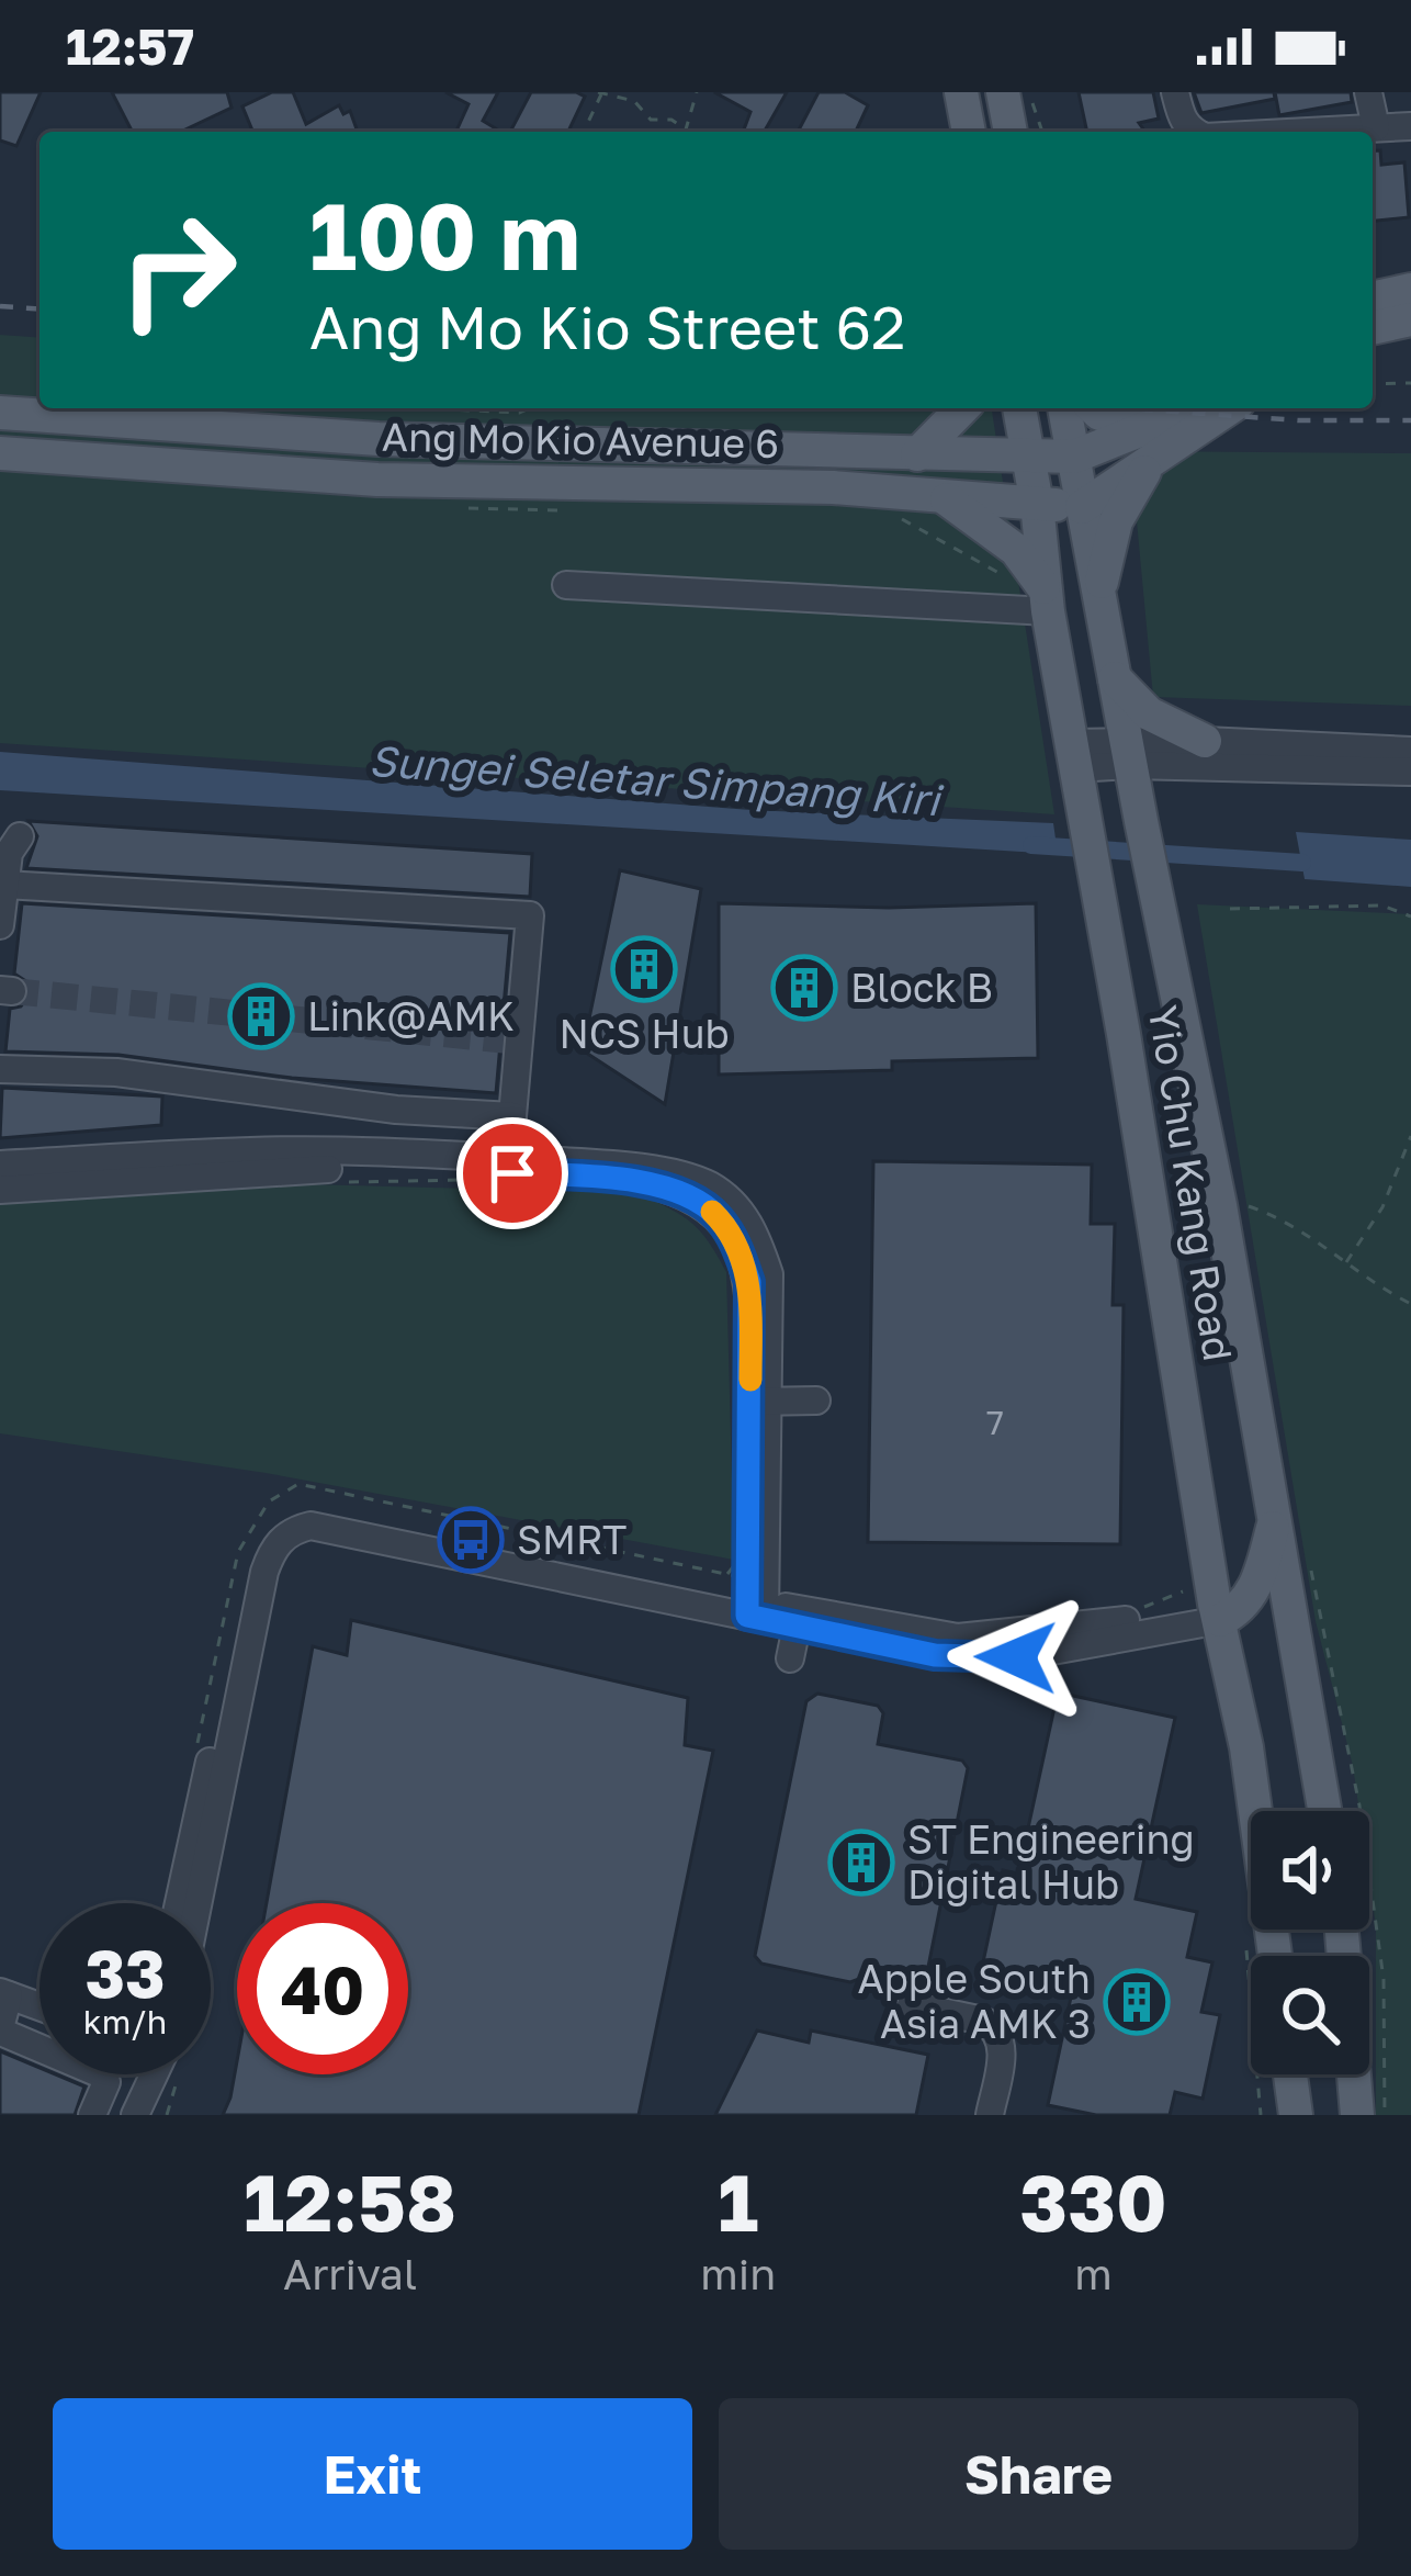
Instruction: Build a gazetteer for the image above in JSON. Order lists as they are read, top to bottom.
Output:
{
  "streets": {
    "main road": ["Ang Mo Kio Avenue 6", "Yio Chu Kang Road"]
  },
  "crossings": [
    ["Ang Mo Kio Avenue 6", "Yio Chu Kang Road"]
  ],
  "water": ["Sungei Seletar Simpang Kiri"],
  "places": {
    "building": [
      "NCS Hub",
      "Block B",
      "Link@AMK",
      "ST Engineering Digital Hub",
      "Apple South Asia AMK 3"
    ],
    "bus stop": ["SMRT"]
  },
  "house_numbers": ["7"],
  "page": {
    "status": "12:57",
    "turn": ["100 m", "Ang Mo Kio Street 62"],
    "speed": "33 km/h",
    "limit": "40",
    "eta": [
      "12:58",
      "Arrival",
      "1",
      "min",
      "330",
      "m"
    ],
    "buttons": ["Exit", "Share"]
  }
}
